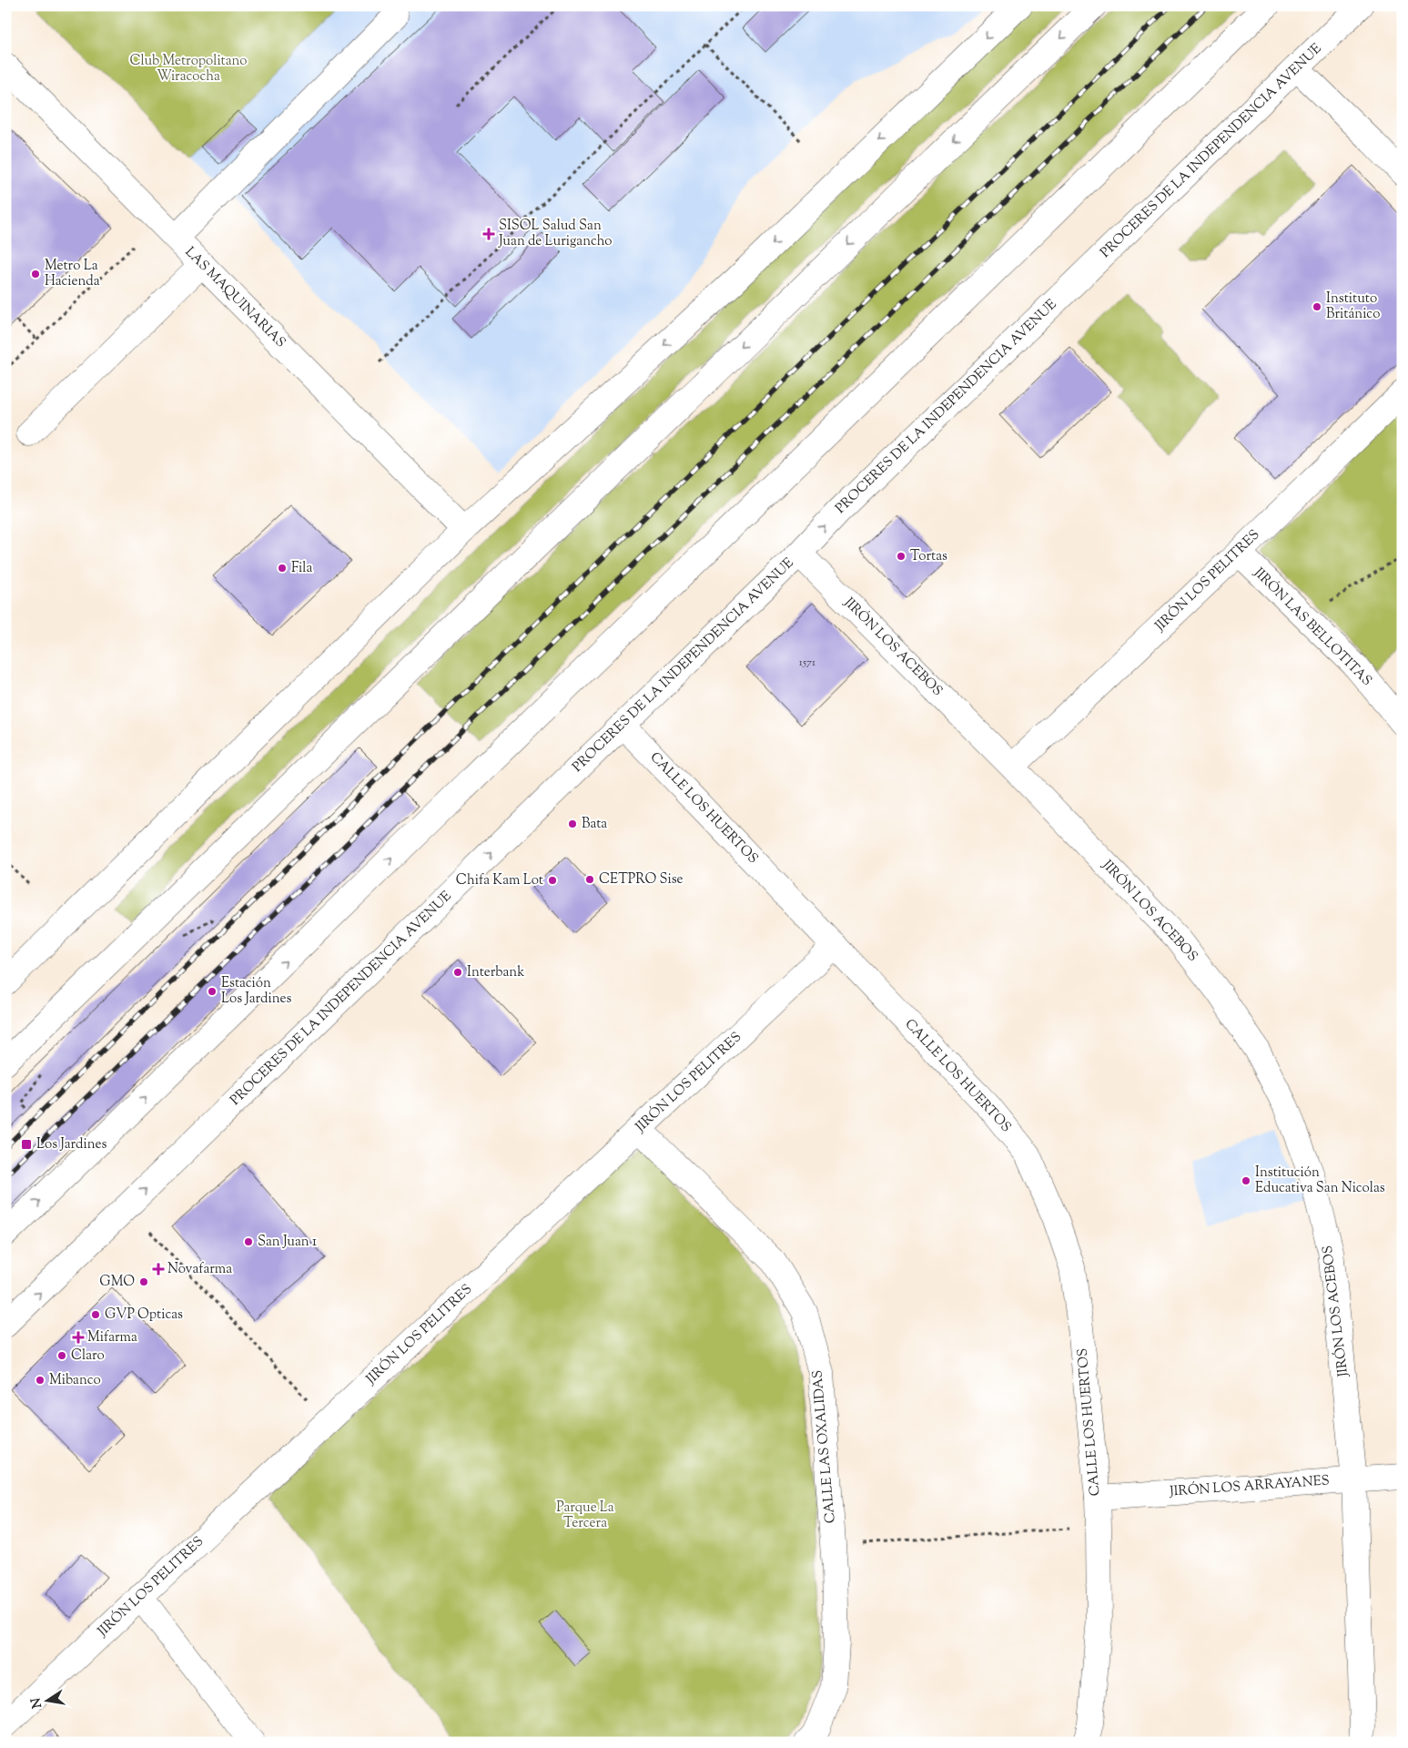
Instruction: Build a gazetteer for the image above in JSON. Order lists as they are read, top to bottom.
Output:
{
  "streets": {
    "main road": [
      "PROCERES DE LA INDEPENDENCIA AVENUE",
      "LAS MAQUINARIAS",
      "JIRÓN LOS PELITRES",
      "JIRÓN LAS BELLOTITAS",
      "JIRÓN LOS ACEBOS",
      "CALLE LOS HUERTOS",
      "CALLE LAS OXALIDAS",
      "JIRÓN LOS ARRAYANES"
    ]
  },
  "crossings": [
    ["PROCERES DE LA INDEPENDENCIA AVENUE", "JIRÓN LOS ACEBOS"],
    ["PROCERES DE LA INDEPENDENCIA AVENUE", "CALLE LOS HUERTOS"],
    ["JIRÓN LOS PELITRES", "JIRÓN LAS BELLOTITAS"],
    ["JIRÓN LOS PELITRES", "JIRÓN LOS ACEBOS"],
    ["JIRÓN LOS PELITRES", "CALLE LOS HUERTOS"],
    ["JIRÓN LOS PELITRES", "CALLE LAS OXALIDAS"],
    ["JIRÓN LOS ACEBOS", "JIRÓN LOS ARRAYANES"],
    ["CALLE LOS HUERTOS", "JIRÓN LOS ARRAYANES"]
  ],
  "parks": ["Club Metropolitano Wiracocha", "Parque La Tercera"],
  "places": {
    "health": ["SISOL Salud San Juan de Lurigancho", "Novafarma", "Mifarma"],
    "other": [
      "Metro La Hacienda",
      "Instituto Británico",
      "Tortas",
      "Fila",
      "Bata",
      "CETPRO Sise",
      "Chifa Kam Lot",
      "Interbank",
      "Estación Los Jardines",
      "Institución Educativa San Nicolas",
      "San Juan 1",
      "GMO",
      "GVP Opticas",
      "Claro",
      "Mibanco"
    ],
    "transit": ["Los Jardines"]
  },
  "house_numbers": ["1571"],
  "north": "left"
}
